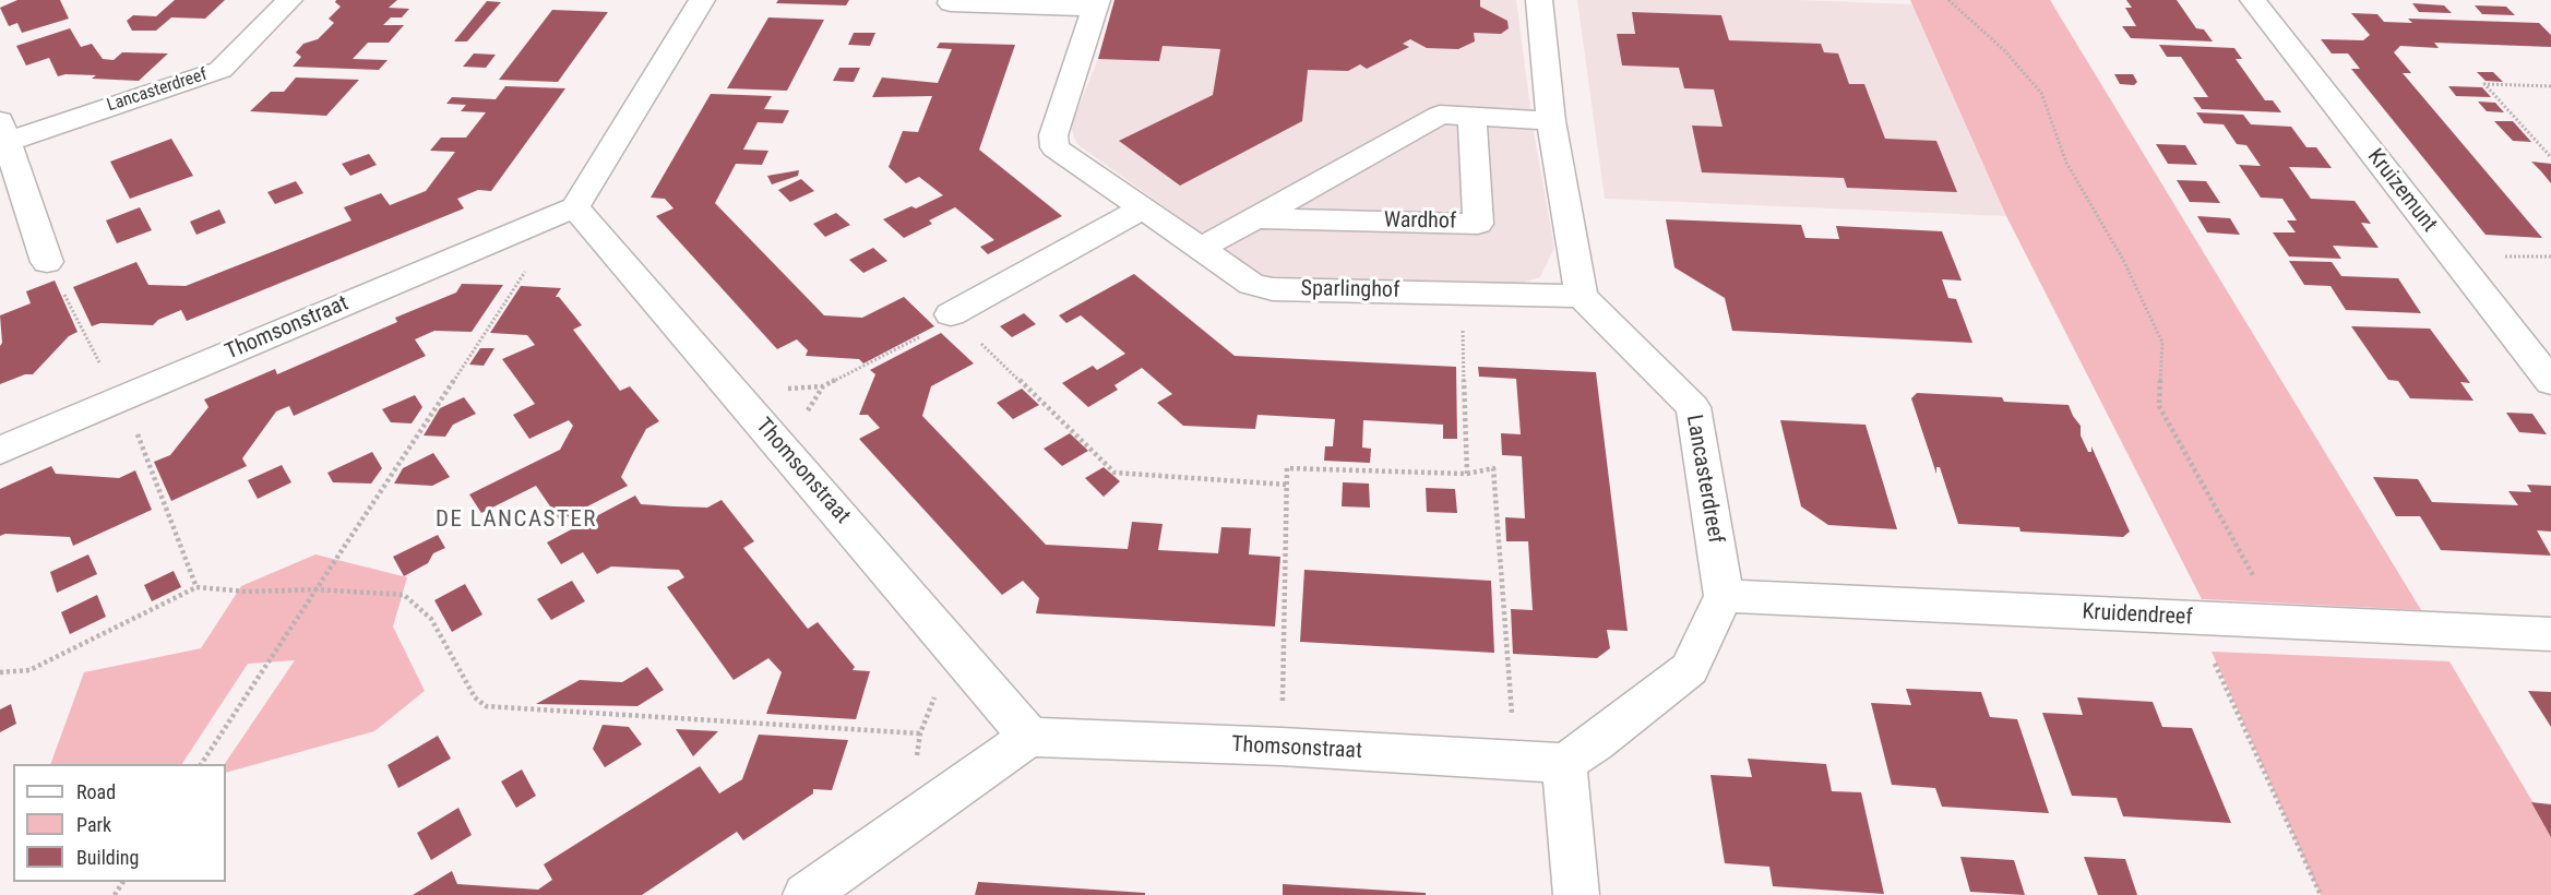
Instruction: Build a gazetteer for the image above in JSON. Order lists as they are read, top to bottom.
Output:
{
  "streets": {
    "street": [
      "Lancasterdreef",
      "Kruizemunt",
      "Wardhof",
      "Sparlinghof",
      "Thomsonstraat",
      "Kruidendreef"
    ]
  },
  "crossings": [
    ["Lancasterdreef", "Sparlinghof"],
    ["Lancasterdreef", "Kruidendreef"],
    ["Wardhof", "Sparlinghof"]
  ],
  "districts": ["DE LANCASTER"],
  "legend": ["Road", "Park", "Building"]
}
